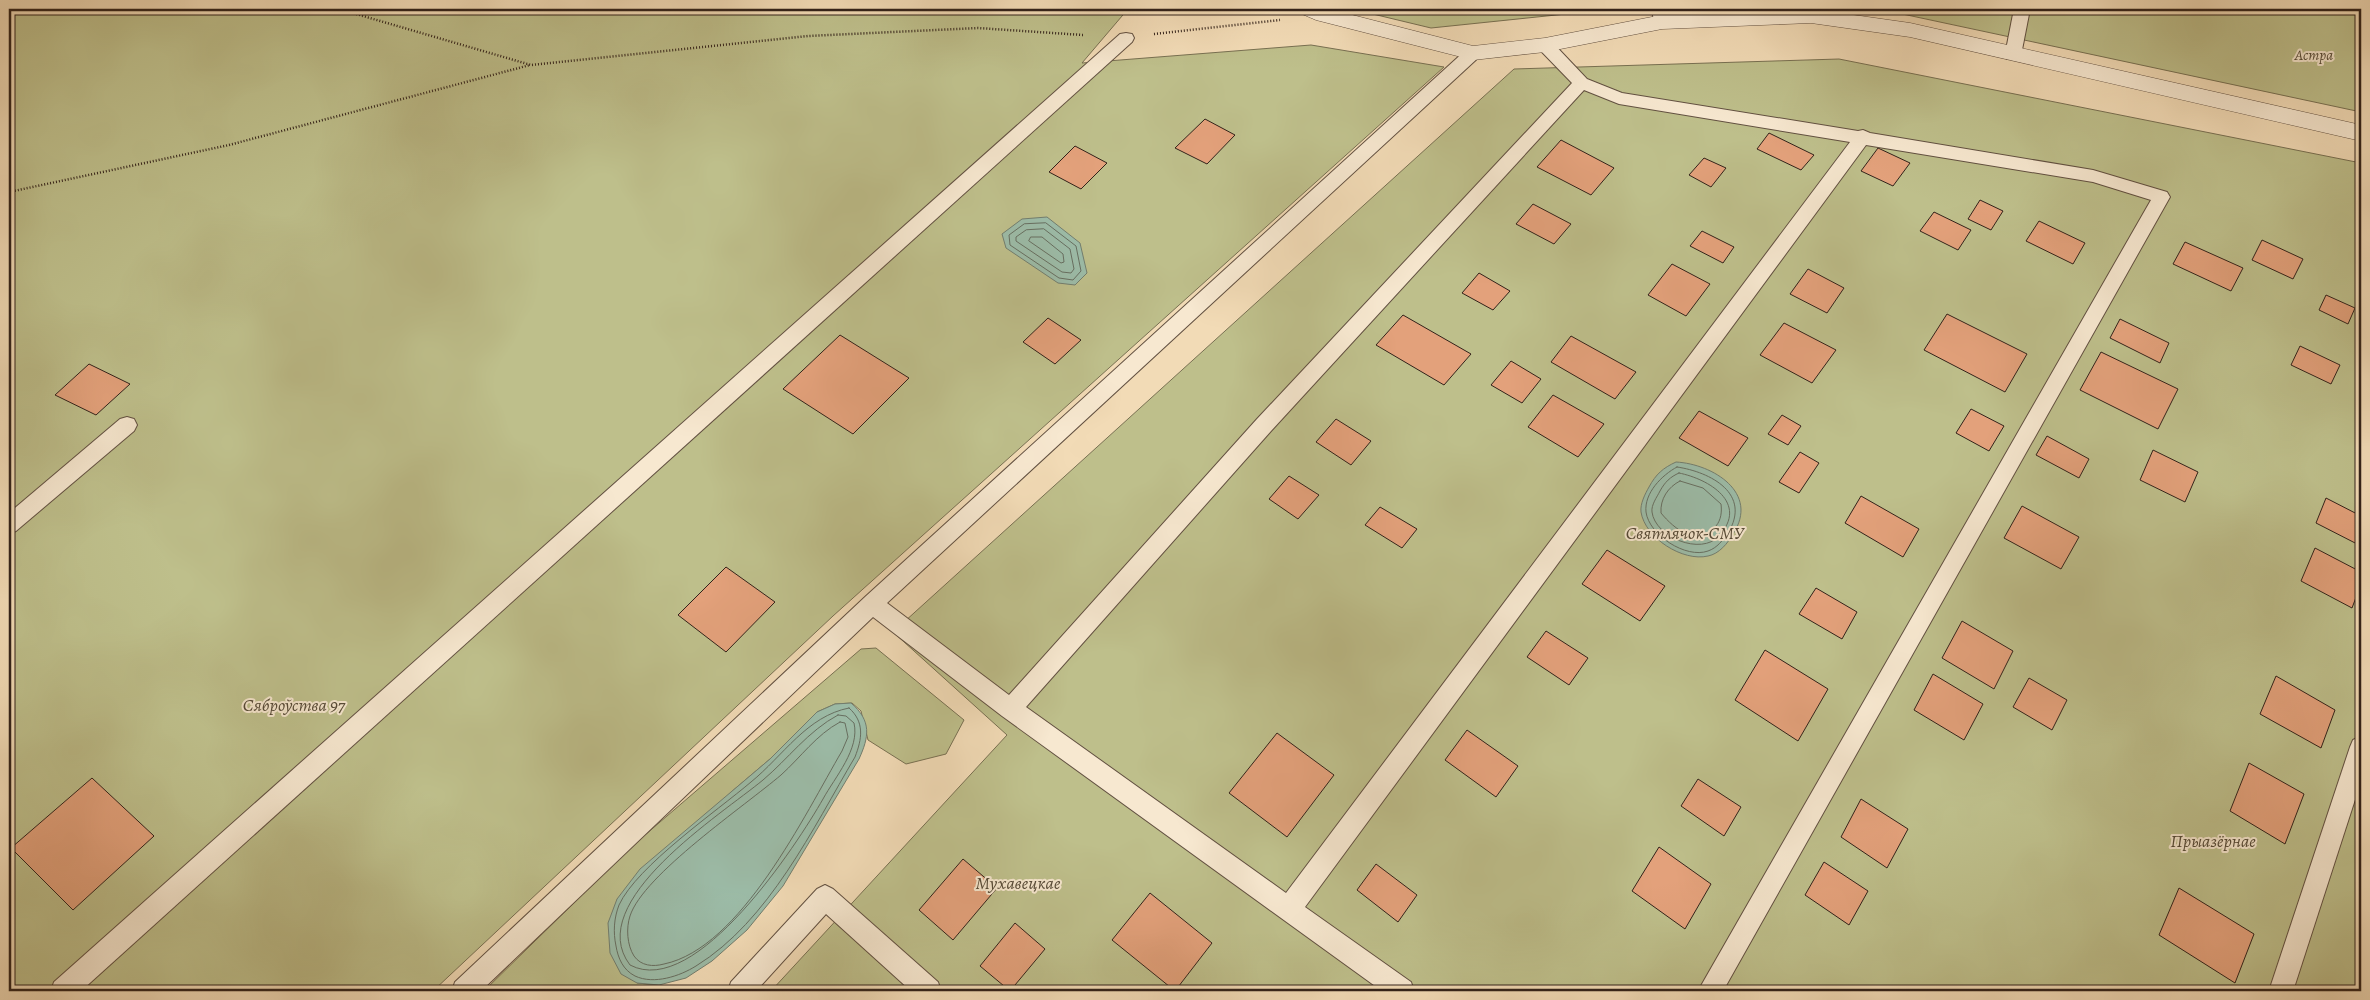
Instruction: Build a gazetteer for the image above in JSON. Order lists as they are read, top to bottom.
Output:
{
  "parks": [
    "Астра",
    "Святлячок-СМУ",
    "Сяброўства 97",
    "Прыазёрнае",
    "Мухавецкае"
  ]
}
